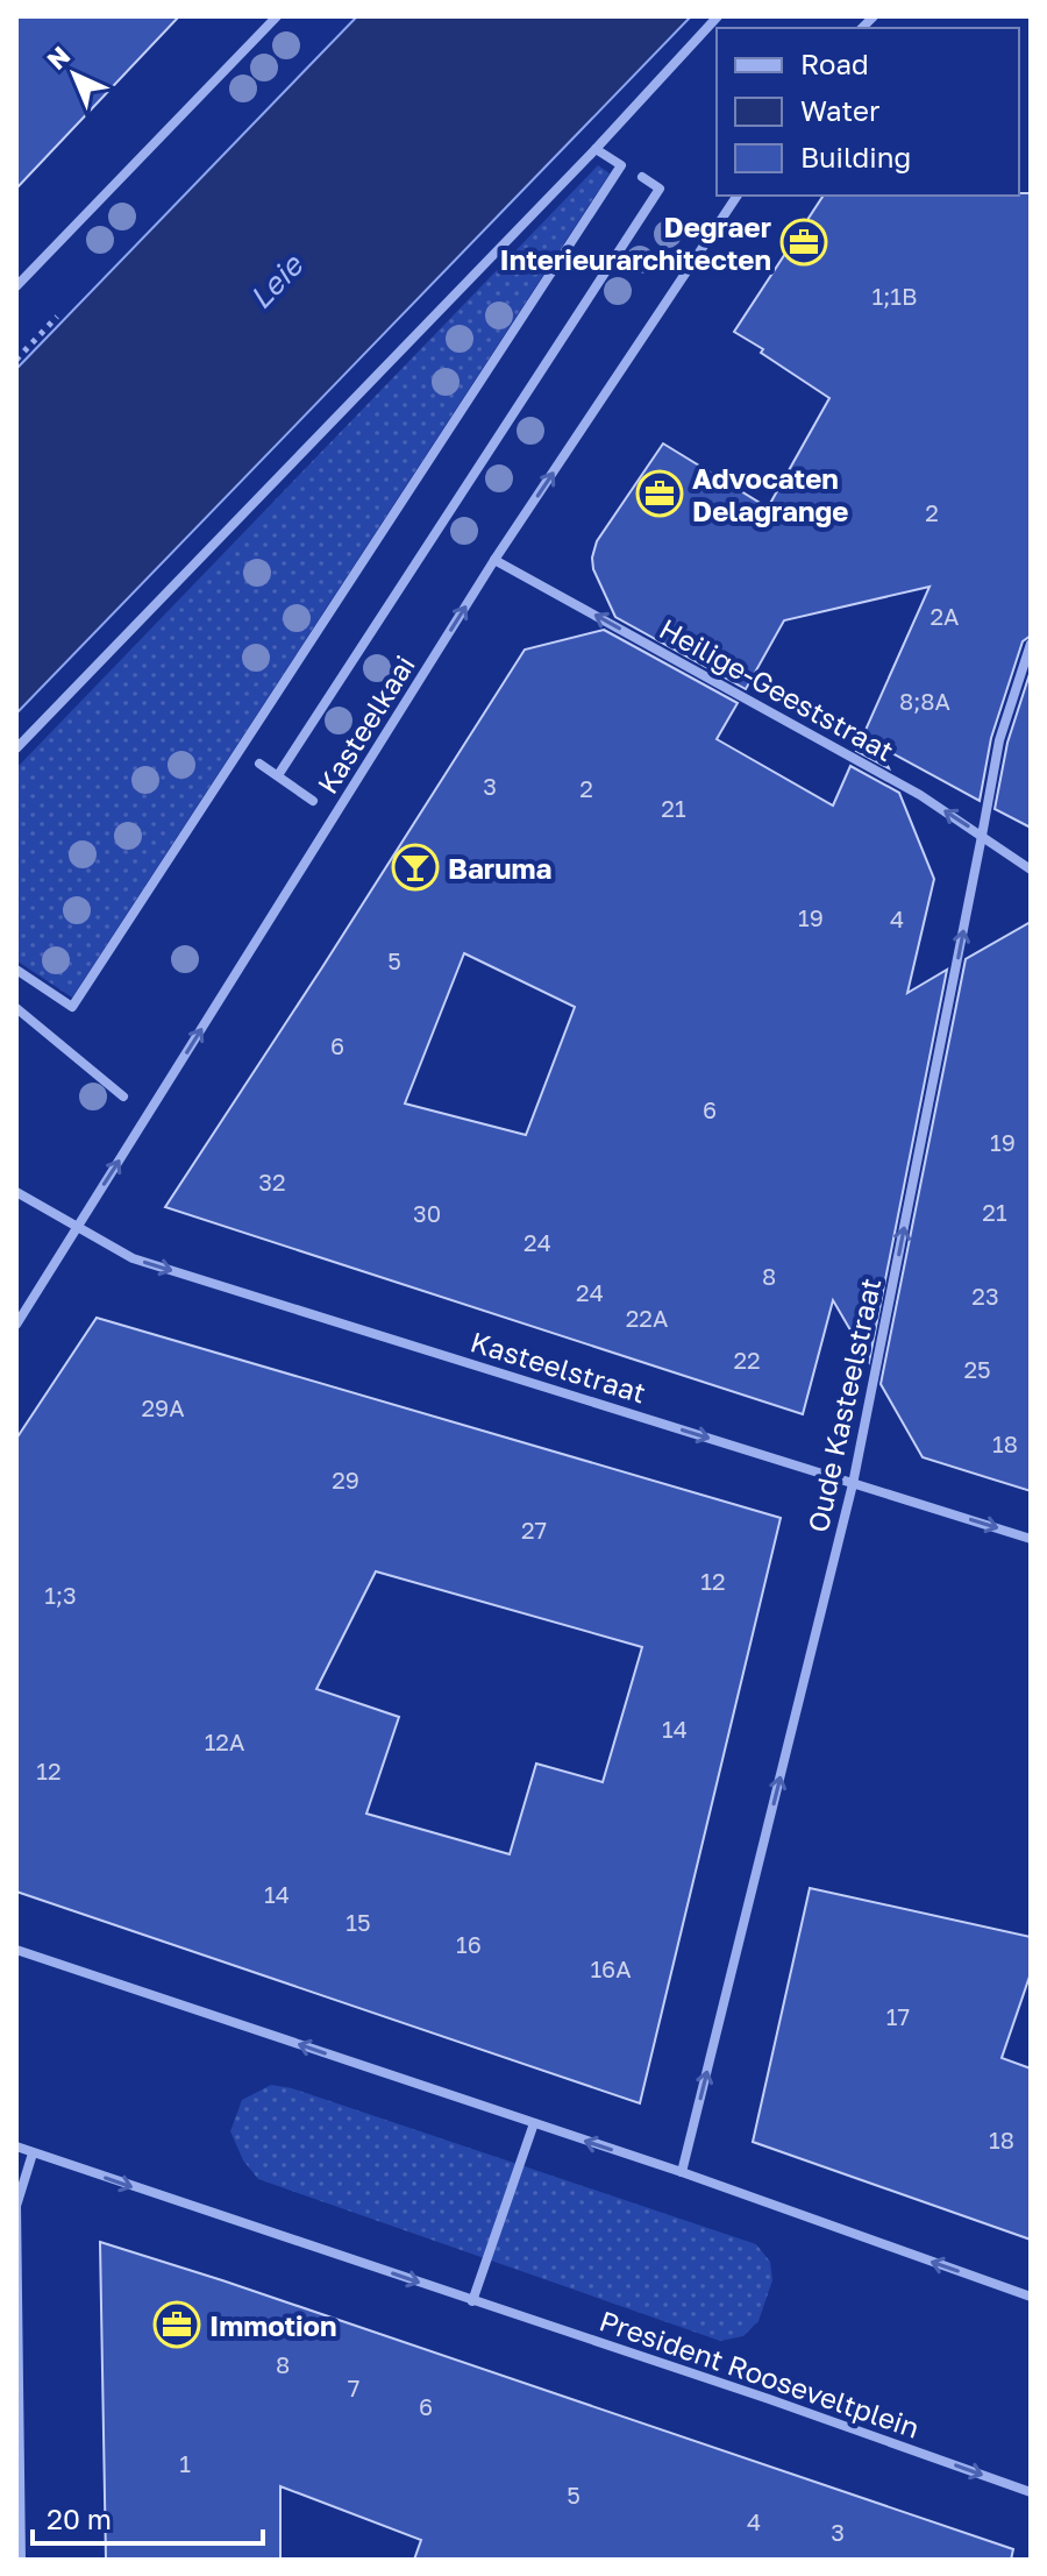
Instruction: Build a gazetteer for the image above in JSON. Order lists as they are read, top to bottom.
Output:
{
  "streets": {
    "street": [
      "Heilige-Geeststraat",
      "Kasteelkaai",
      "Kasteelstraat",
      "Oude Kasteelstraat",
      "President Rooseveltplein"
    ]
  },
  "crossings": [
    ["Heilige-Geeststraat", "Kasteelkaai"],
    ["Heilige-Geeststraat", "Oude Kasteelstraat"],
    ["Kasteelkaai", "Kasteelstraat"],
    ["Kasteelstraat", "Oude Kasteelstraat"]
  ],
  "one_way": [
    "Heilige-Geeststraat",
    "Kasteelstraat",
    "Oude Kasteelstraat",
    "President Rooseveltplein"
  ],
  "water": ["Leie"],
  "places": {
    "office": ["Degraer Interieurarchitecten", "Advocaten Delagrange", "Immotion"],
    "bar": ["Baruma"]
  },
  "house_numbers": [
    "1;1B",
    "2",
    "2A",
    "8;8A",
    "3",
    "2",
    "21",
    "19",
    "4",
    "5",
    "6",
    "6",
    "19",
    "32",
    "21",
    "30",
    "24",
    "8",
    "24",
    "23",
    "22A",
    "22",
    "25",
    "29A",
    "18",
    "29",
    "27",
    "12",
    "1;3",
    "14",
    "12A",
    "12",
    "14",
    "15",
    "16",
    "16A",
    "17",
    "18",
    "8",
    "7",
    "6",
    "1",
    "5",
    "4",
    "3"
  ],
  "legend": ["Road", "Water", "Building"],
  "scale_bar": "20 m",
  "north": "top left"
}
